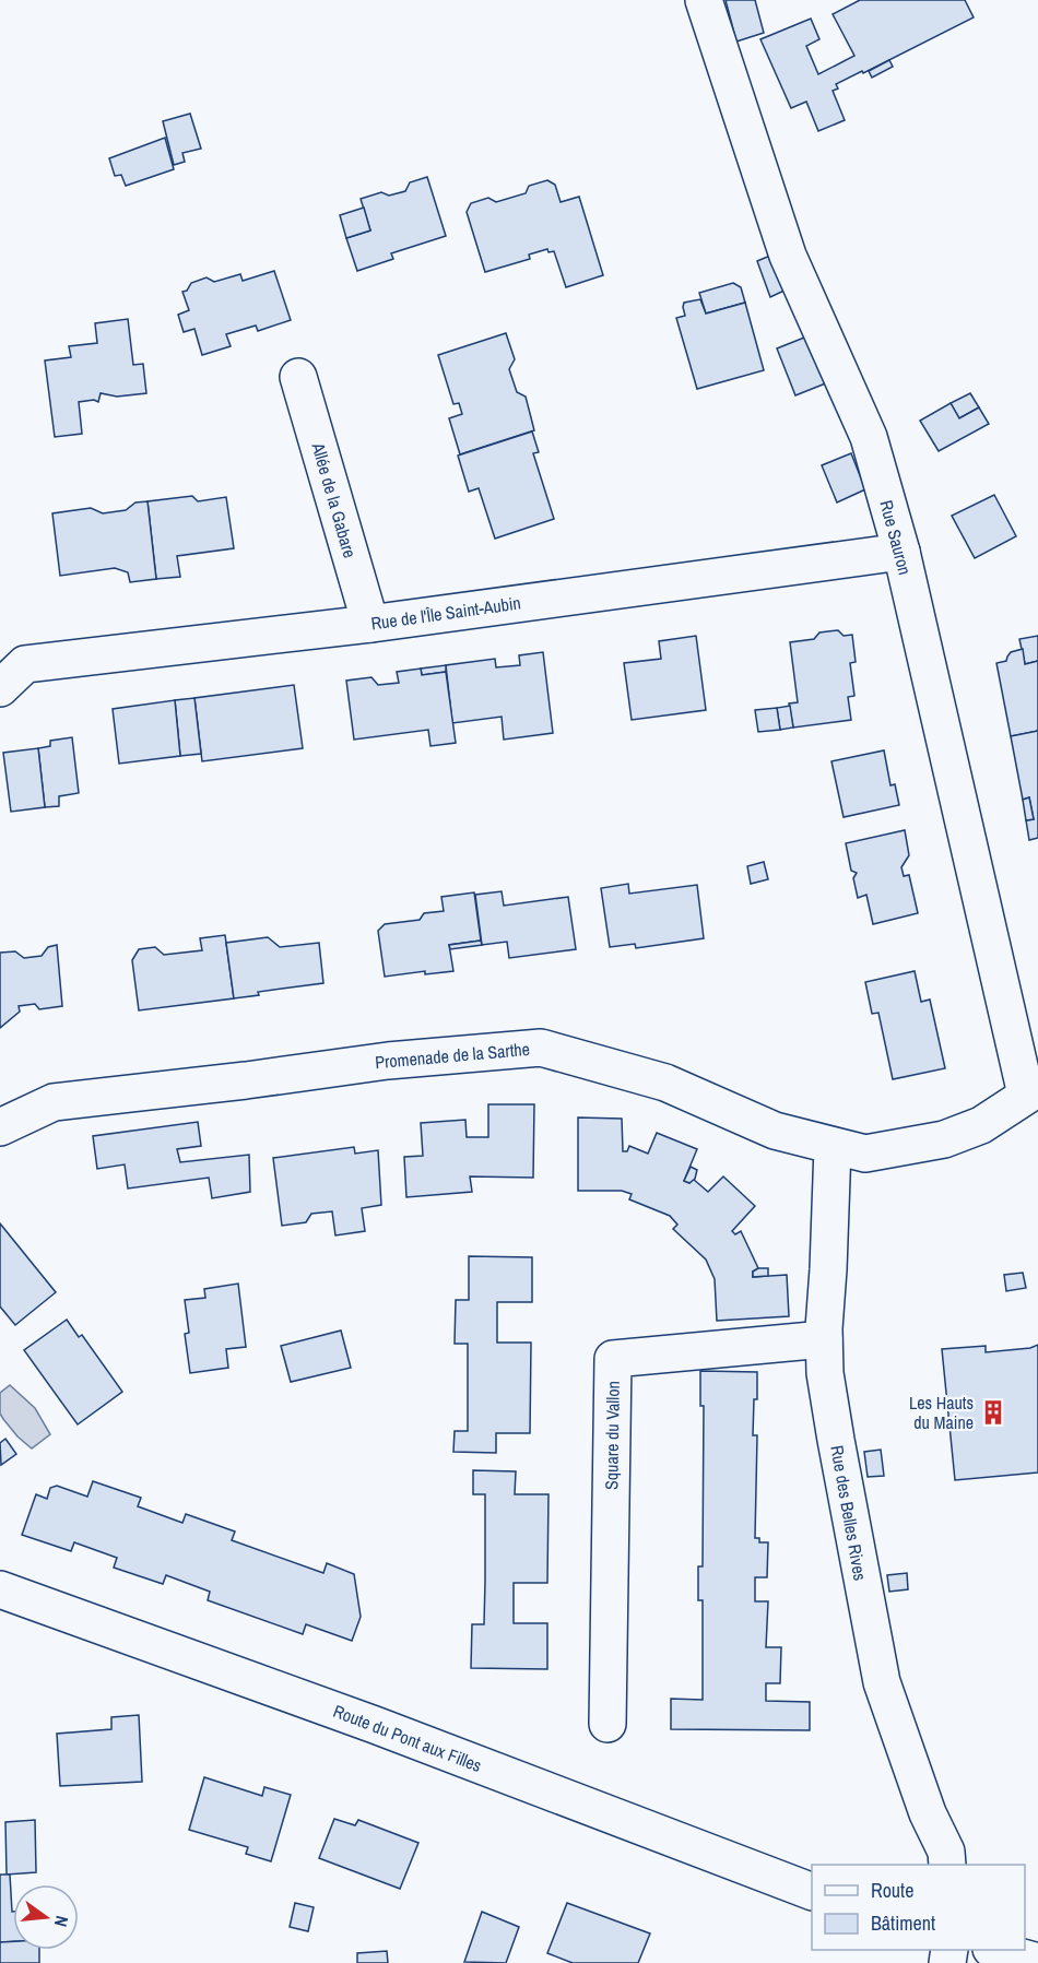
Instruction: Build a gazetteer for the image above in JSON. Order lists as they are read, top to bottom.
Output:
{
  "streets": {
    "street": [
      "Allée de la Gabare",
      "Rue Sauron",
      "Rue de l'Île Saint-Aubin",
      "Promenade de la Sarthe",
      "Square du Vallon",
      "Rue des Belles Rives",
      "Route du Pont aux Filles"
    ]
  },
  "crossings": [
    ["Allée de la Gabare", "Rue de l'Île Saint-Aubin"],
    ["Rue Sauron", "Rue de l'Île Saint-Aubin"],
    ["Rue Sauron", "Promenade de la Sarthe"],
    ["Promenade de la Sarthe", "Rue des Belles Rives"],
    ["Square du Vallon", "Rue des Belles Rives"]
  ],
  "places": {
    "building": ["Les Hauts du Maine"]
  },
  "legend": ["Route", "Bâtiment"],
  "north": "right"
}
